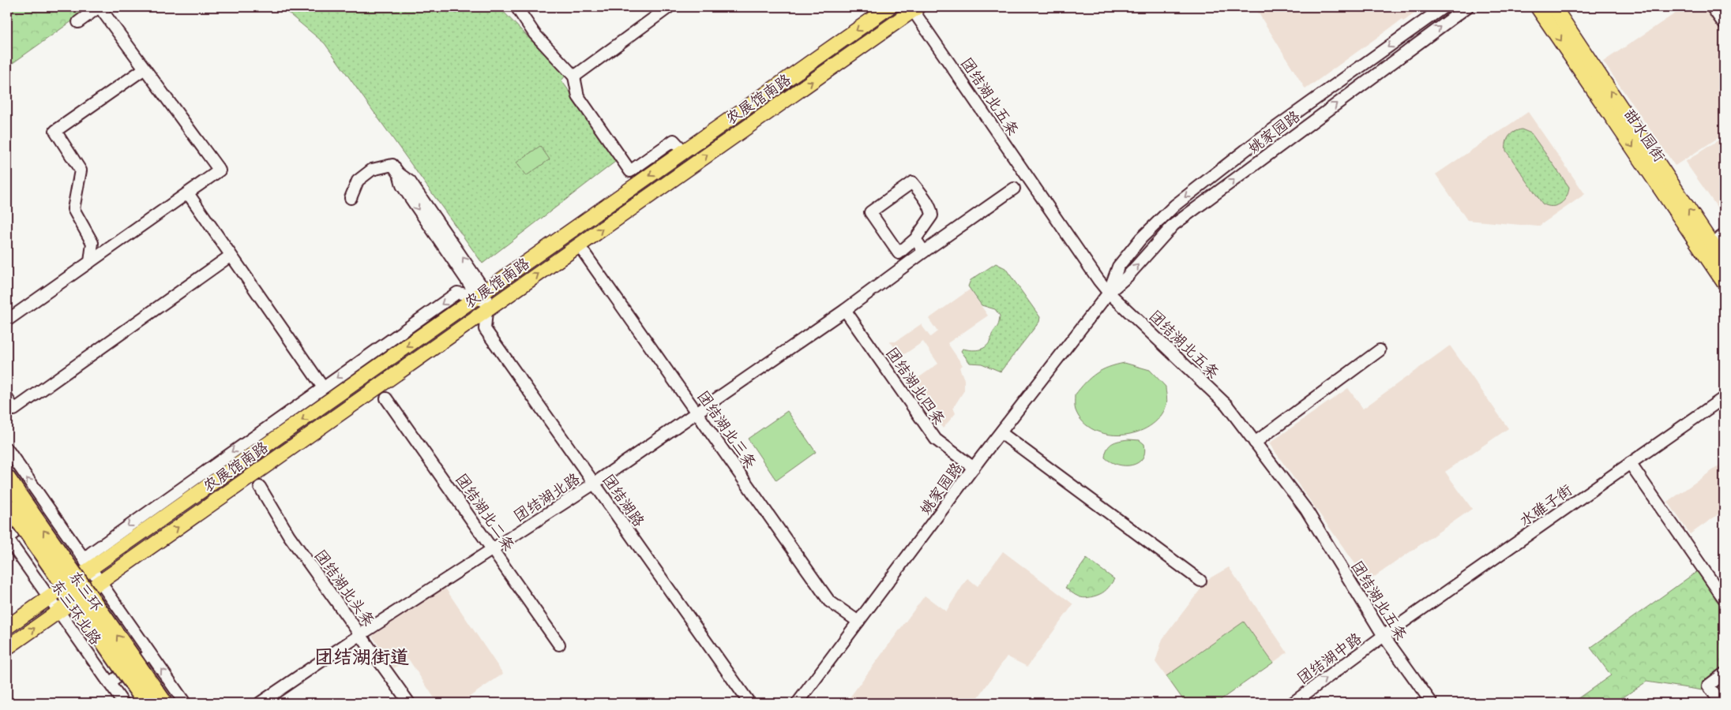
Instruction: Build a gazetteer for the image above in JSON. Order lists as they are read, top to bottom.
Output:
{
  "streets": {
    "highway": ["东三环"],
    "main road": ["农展馆南路", "甜水园街"],
    "street": [
      "团结湖北五条",
      "姚家园路",
      "团结湖北四条",
      "团结湖北三条",
      "团结湖北路",
      "团结湖路",
      "水碓子街",
      "团结湖北二条",
      "团结湖北头条",
      "东三环北路",
      "团结湖中路"
    ]
  },
  "crossings": [
    ["团结湖北五条", "农展馆南路"],
    ["团结湖北五条", "姚家园路"],
    ["团结湖北五条", "水碓子街"],
    ["团结湖北五条", "团结湖中路"],
    ["农展馆南路", "团结湖北三条"],
    ["农展馆南路", "团结湖路"],
    ["农展馆南路", "东三环北路"],
    ["姚家园路", "团结湖北四条"],
    ["姚家园路", "团结湖北三条"],
    ["团结湖北四条", "团结湖北路"],
    ["团结湖北三条", "团结湖北路"],
    ["团结湖北路", "团结湖路"],
    ["团结湖北路", "团结湖北二条"],
    ["团结湖北路", "团结湖北头条"],
    ["水碓子街", "团结湖中路"]
  ],
  "one_way": ["团结湖中路"],
  "districts": ["团结湖街道"]
}
